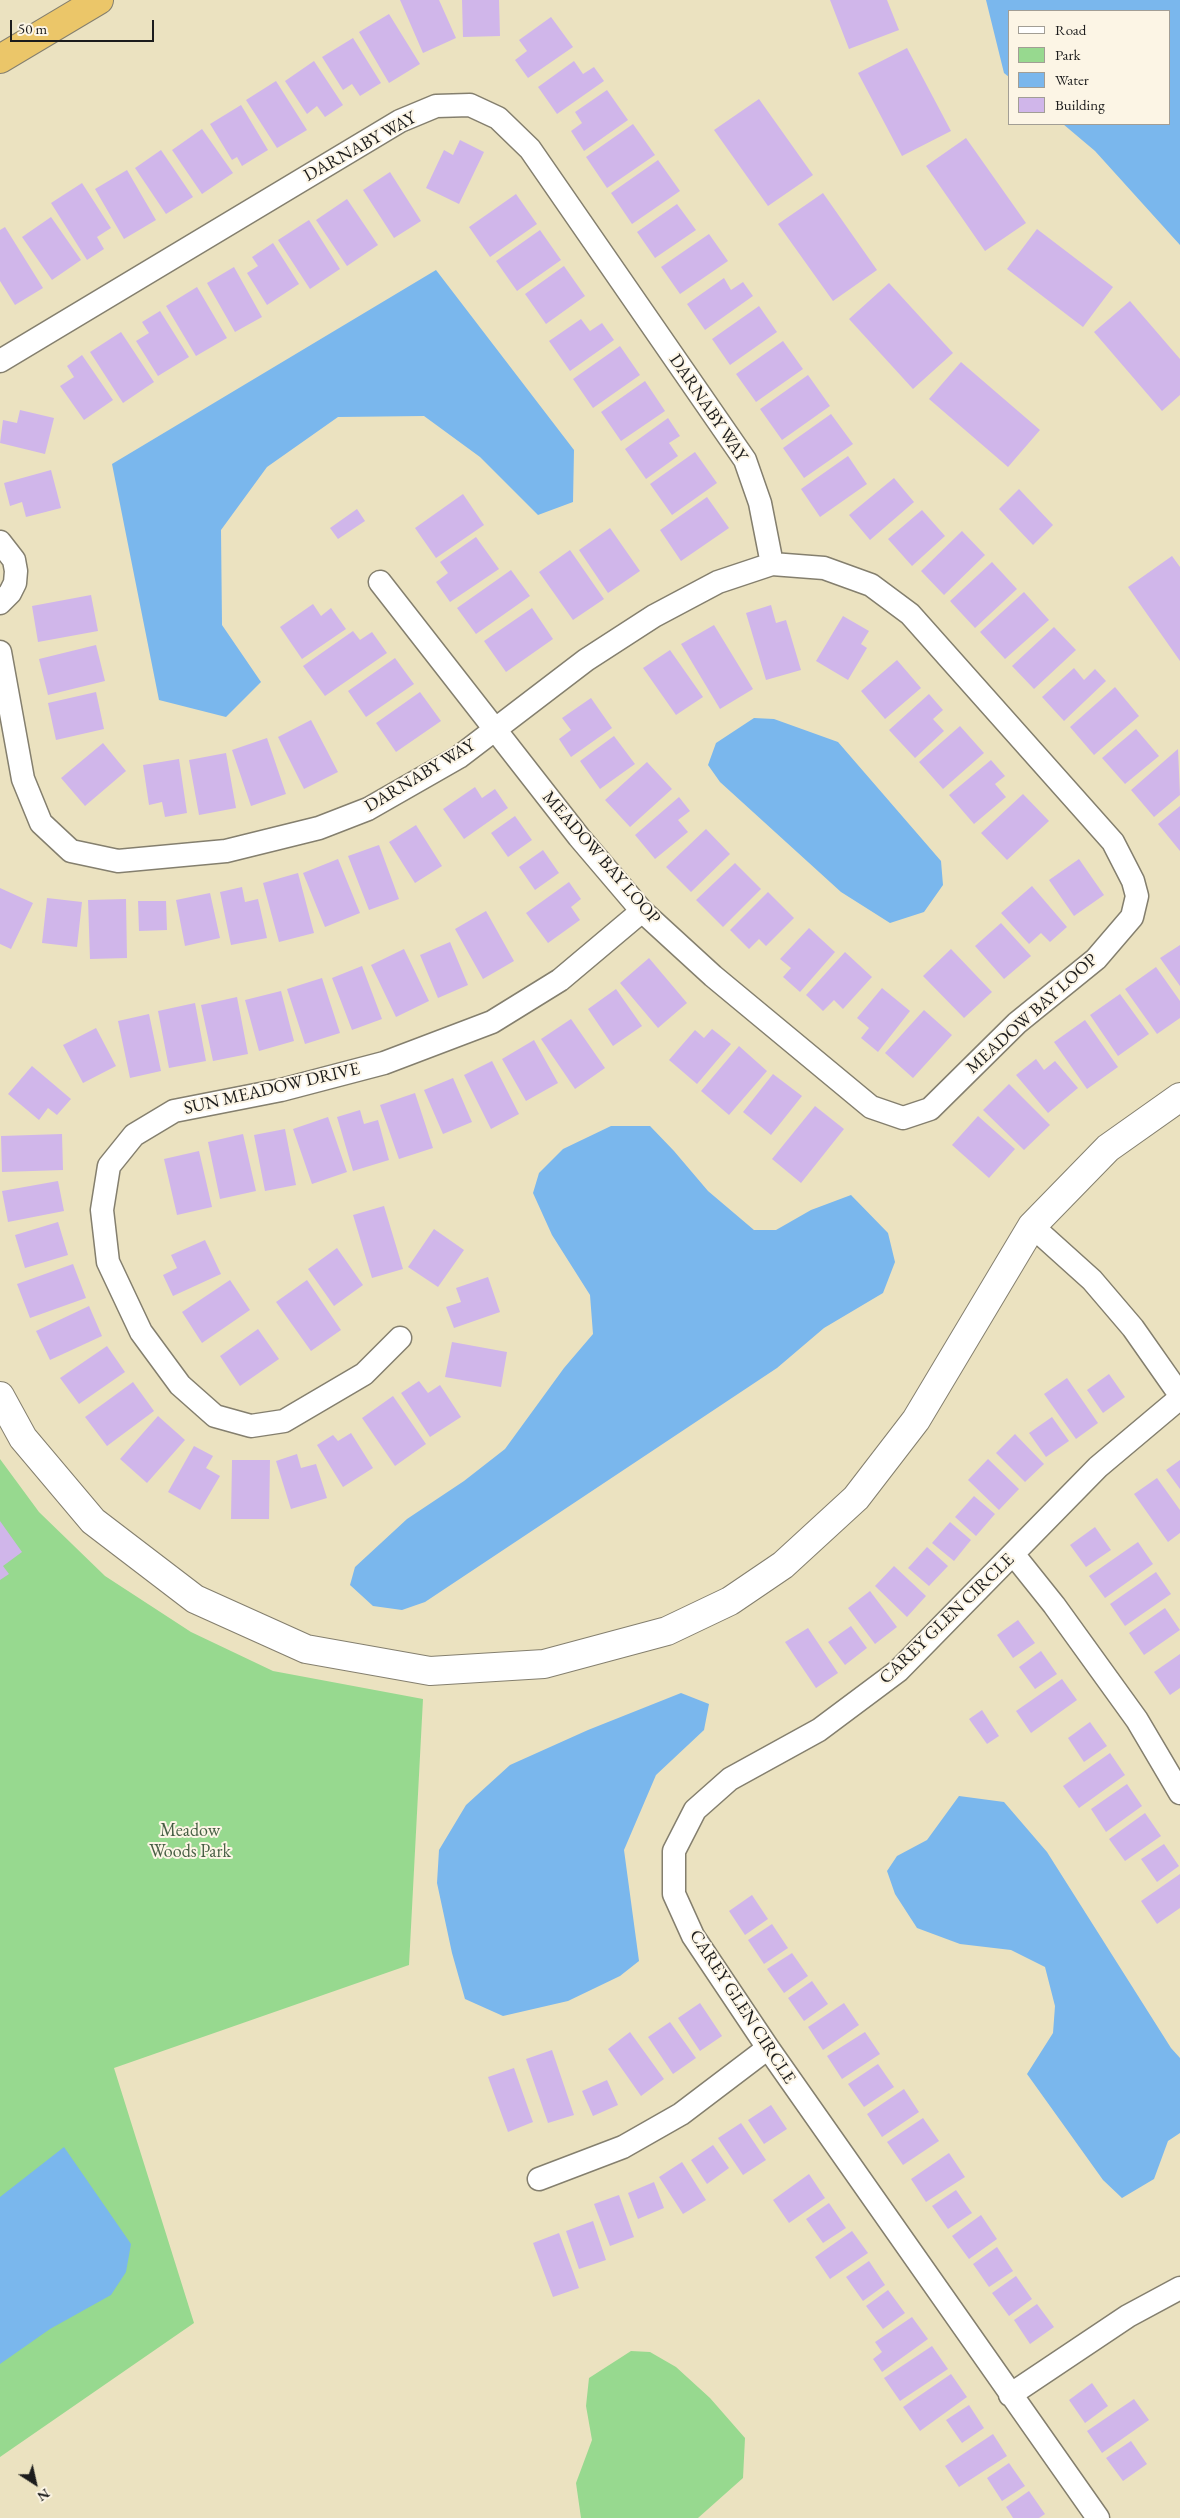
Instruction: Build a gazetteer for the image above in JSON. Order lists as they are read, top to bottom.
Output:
{
  "streets": {
    "street": [
      "DARNABY WAY",
      "MEADOW BAY LOOP",
      "SUN MEADOW DRIVE",
      "CAREY GLEN CIRCLE"
    ]
  },
  "crossings": [
    ["DARNABY WAY", "MEADOW BAY LOOP"],
    ["MEADOW BAY LOOP", "SUN MEADOW DRIVE"]
  ],
  "parks": ["Meadow Woods Park"],
  "legend": [
    "Road",
    "Park",
    "Water",
    "Building"
  ],
  "scale_bar": "50 m",
  "north": "bottom right"
}
